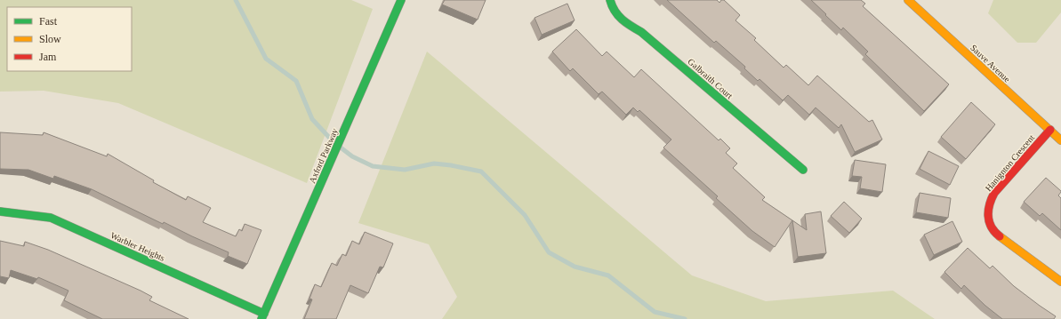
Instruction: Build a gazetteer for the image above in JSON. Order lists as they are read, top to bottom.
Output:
{
  "streets": {
    "street": [
      "Sauve Avenue",
      "Galbraith Court",
      "Axford Parkway",
      "Hanignton Crescent",
      "Warbler Heights"
    ]
  },
  "crossings": [
    ["Sauve Avenue", "Hanignton Crescent"],
    ["Axford Parkway", "Warbler Heights"]
  ],
  "legend": ["Fast", "Slow", "Jam"]
}
